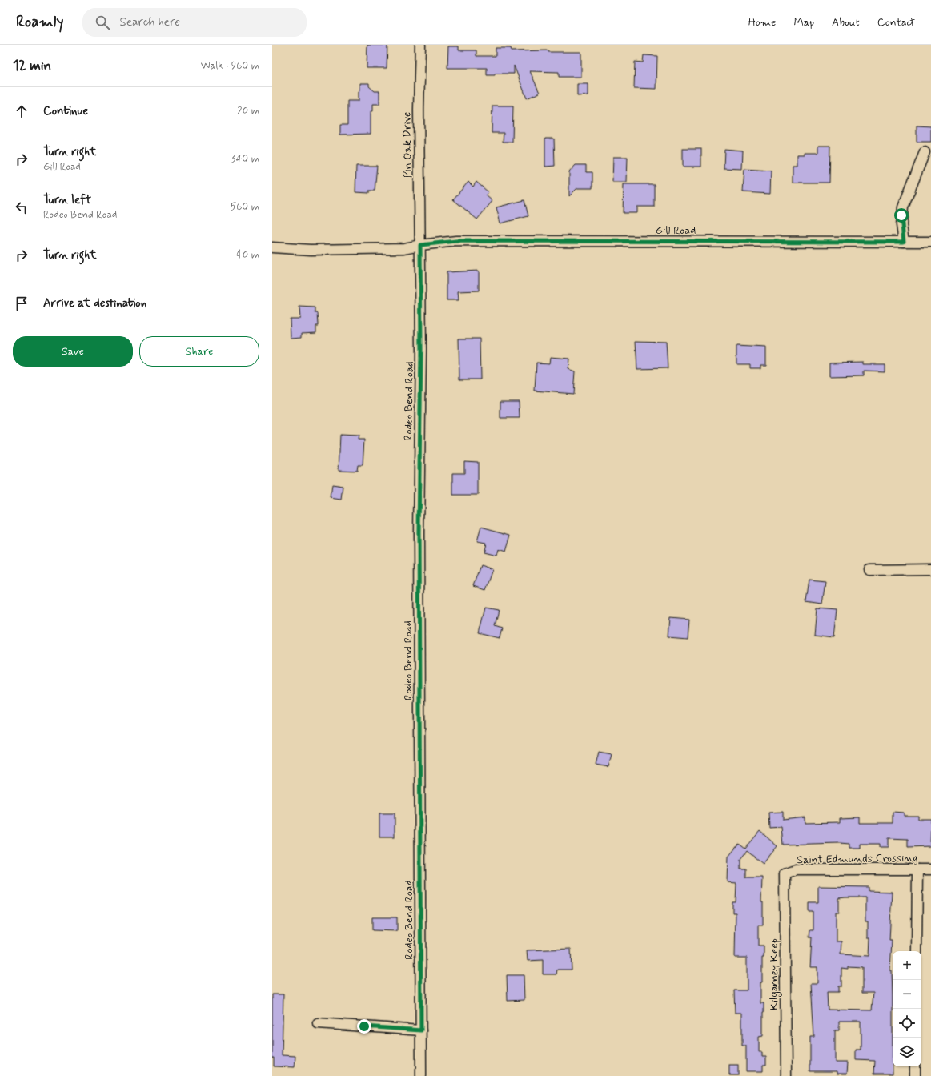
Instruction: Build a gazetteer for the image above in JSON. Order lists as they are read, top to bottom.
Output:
{
  "streets": {
    "street": [
      "Pin Oak Drive",
      "Gill Road",
      "Rodeo Bend Road",
      "Saint Edmunds Crossing",
      "Kilgarney Keep"
    ]
  },
  "crossings": [
    ["Pin Oak Drive", "Gill Road"],
    ["Pin Oak Drive", "Rodeo Bend Road"],
    ["Gill Road", "Rodeo Bend Road"],
    ["Saint Edmunds Crossing", "Kilgarney Keep"]
  ],
  "page": {
    "header": "Roamly",
    "search": "Search here",
    "nav": [
      "Home",
      "Map",
      "About",
      "Contact"
    ],
    "heading": ["12 min", "Walk · 960 m"],
    "list": [
      ["Continue", "20 m"],
      ["Turn right", "Gill Road", "340 m"],
      ["Turn left", "Rodeo Bend Road", "560 m"],
      ["Turn right", "40 m"],
      "Arrive at destination"
    ],
    "buttons": ["Save", "Share"],
    "map_buttons": ["+", "−"]
  }
}
